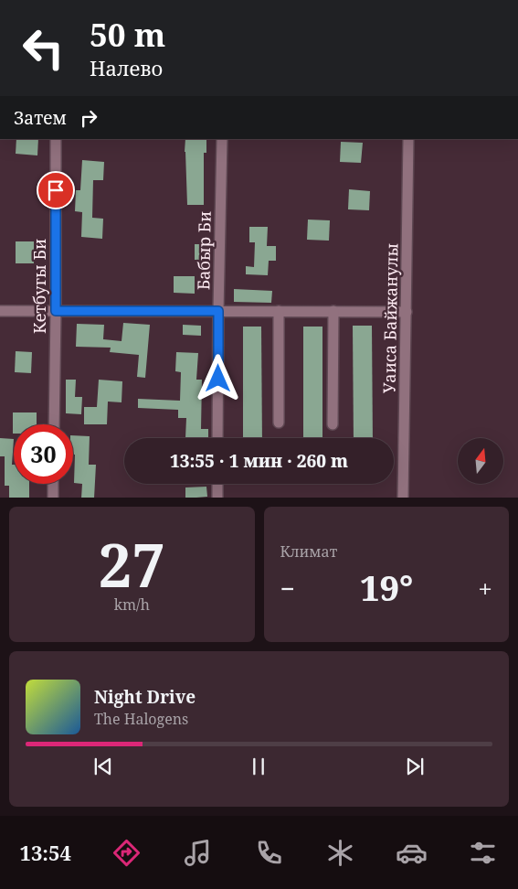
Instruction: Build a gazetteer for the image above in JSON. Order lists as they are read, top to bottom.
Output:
{
  "streets": {
    "street": ["Бабыр Би", "Кетбугы Би", "Уаиса Байжанулы"]
  },
  "north": "top",
  "page": {
    "turn": ["50 m", "Налево"],
    "then": "Затем",
    "limit": "30",
    "trip": "13:55 · 1 мин · 260 m",
    "tile": [
      ["27", "km/h"],
      "Климат"
    ],
    "heat": ["−", "19°", "+"],
    "song": ["Night Drive", "The Halogens"],
    "tabs": "13:54"
  }
}
